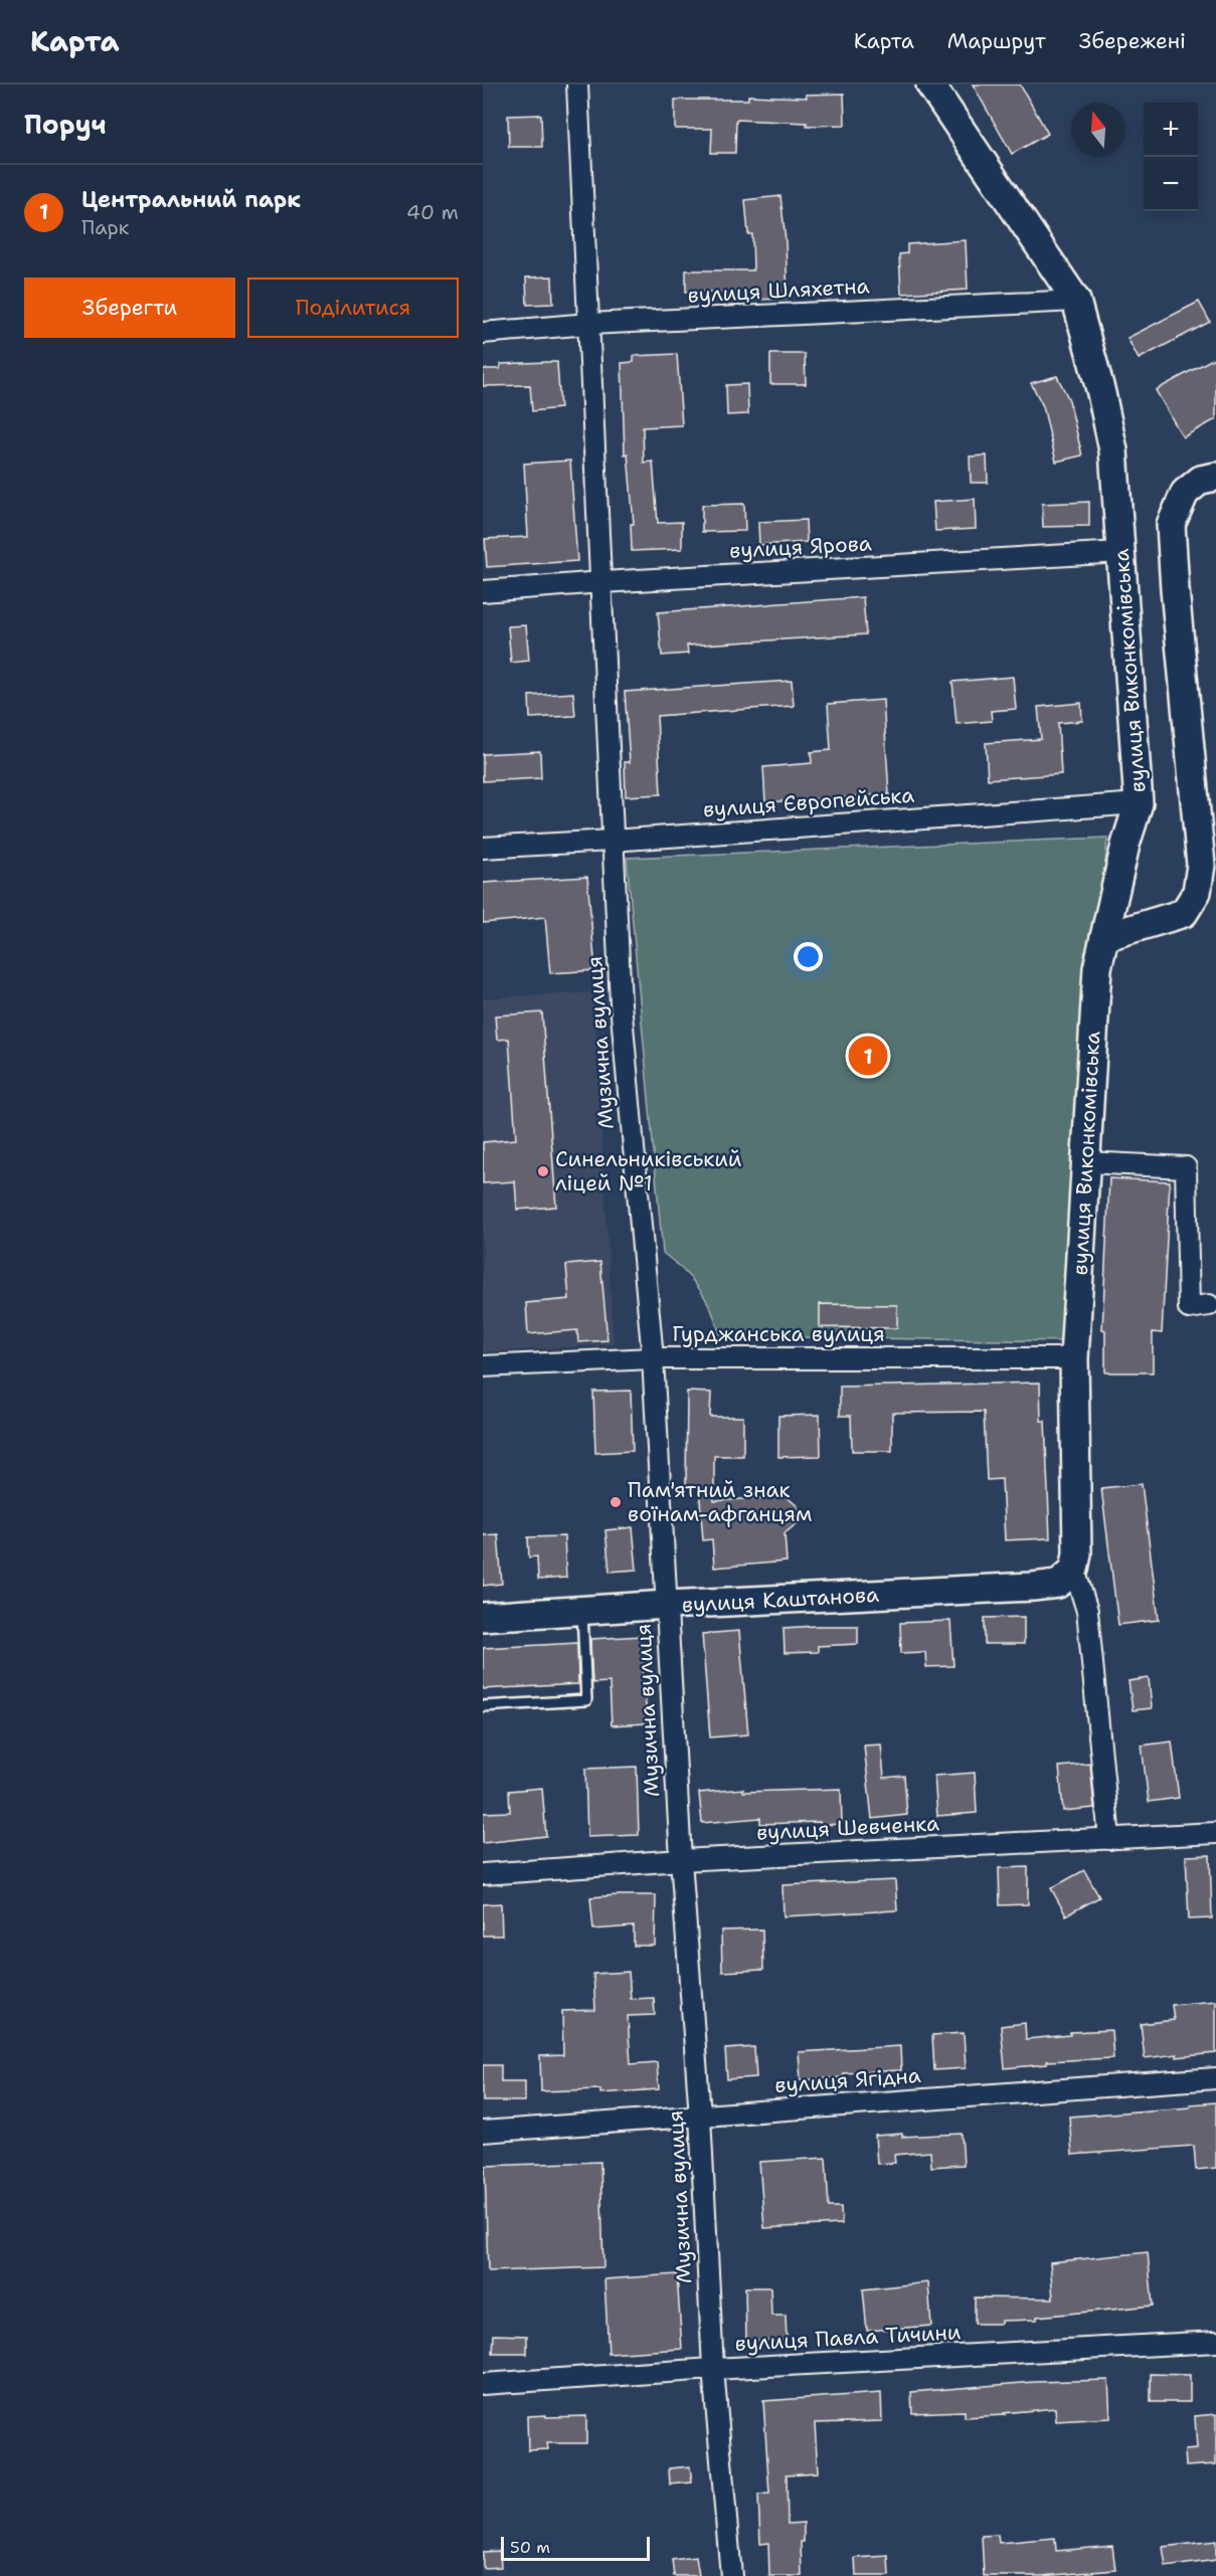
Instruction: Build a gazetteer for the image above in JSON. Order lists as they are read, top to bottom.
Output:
{
  "streets": {
    "street": [
      "вулиця Шляхетна",
      "вулиця Ярова",
      "вулиця Виконкомівська",
      "вулиця Європейська",
      "Музична вулиця",
      "Гурджанська вулиця",
      "вулиця Каштанова",
      "вулиця Шевченка",
      "вулиця Ягідна",
      "вулиця Павла Тичини"
    ]
  },
  "crossings": [
    ["вулиця Шляхетна", "вулиця Виконкомівська"],
    ["вулиця Шляхетна", "Музична вулиця"],
    ["вулиця Ярова", "вулиця Виконкомівська"],
    ["вулиця Ярова", "Музична вулиця"],
    ["вулиця Виконкомівська", "вулиця Європейська"],
    ["вулиця Виконкомівська", "Гурджанська вулиця"],
    ["вулиця Виконкомівська", "вулиця Каштанова"],
    ["вулиця Виконкомівська", "вулиця Шевченка"],
    ["вулиця Європейська", "Музична вулиця"],
    ["Музична вулиця", "Гурджанська вулиця"],
    ["Музична вулиця", "вулиця Каштанова"],
    ["Музична вулиця", "вулиця Шевченка"],
    ["Музична вулиця", "вулиця Ягідна"],
    ["Музична вулиця", "вулиця Павла Тичини"]
  ],
  "places": ["Синельниківський ліцей №1", "Пам'ятний знак воїнам-афганцям"],
  "scale_bar": "50 m",
  "north": "top",
  "page": {
    "header": "Карта",
    "nav": ["Карта", "Маршрут", "Збережені"],
    "heading": "Поруч",
    "map_buttons": ["+", "−"],
    "list": [
      {
        "mark": "1",
        "name": "Центральний парк",
        "note": "Парк",
        "value": "40 m"
      }
    ],
    "buttons": ["Зберегти", "Поділитися"],
    "pins": "1",
    "scale": "50 m"
  }
}
